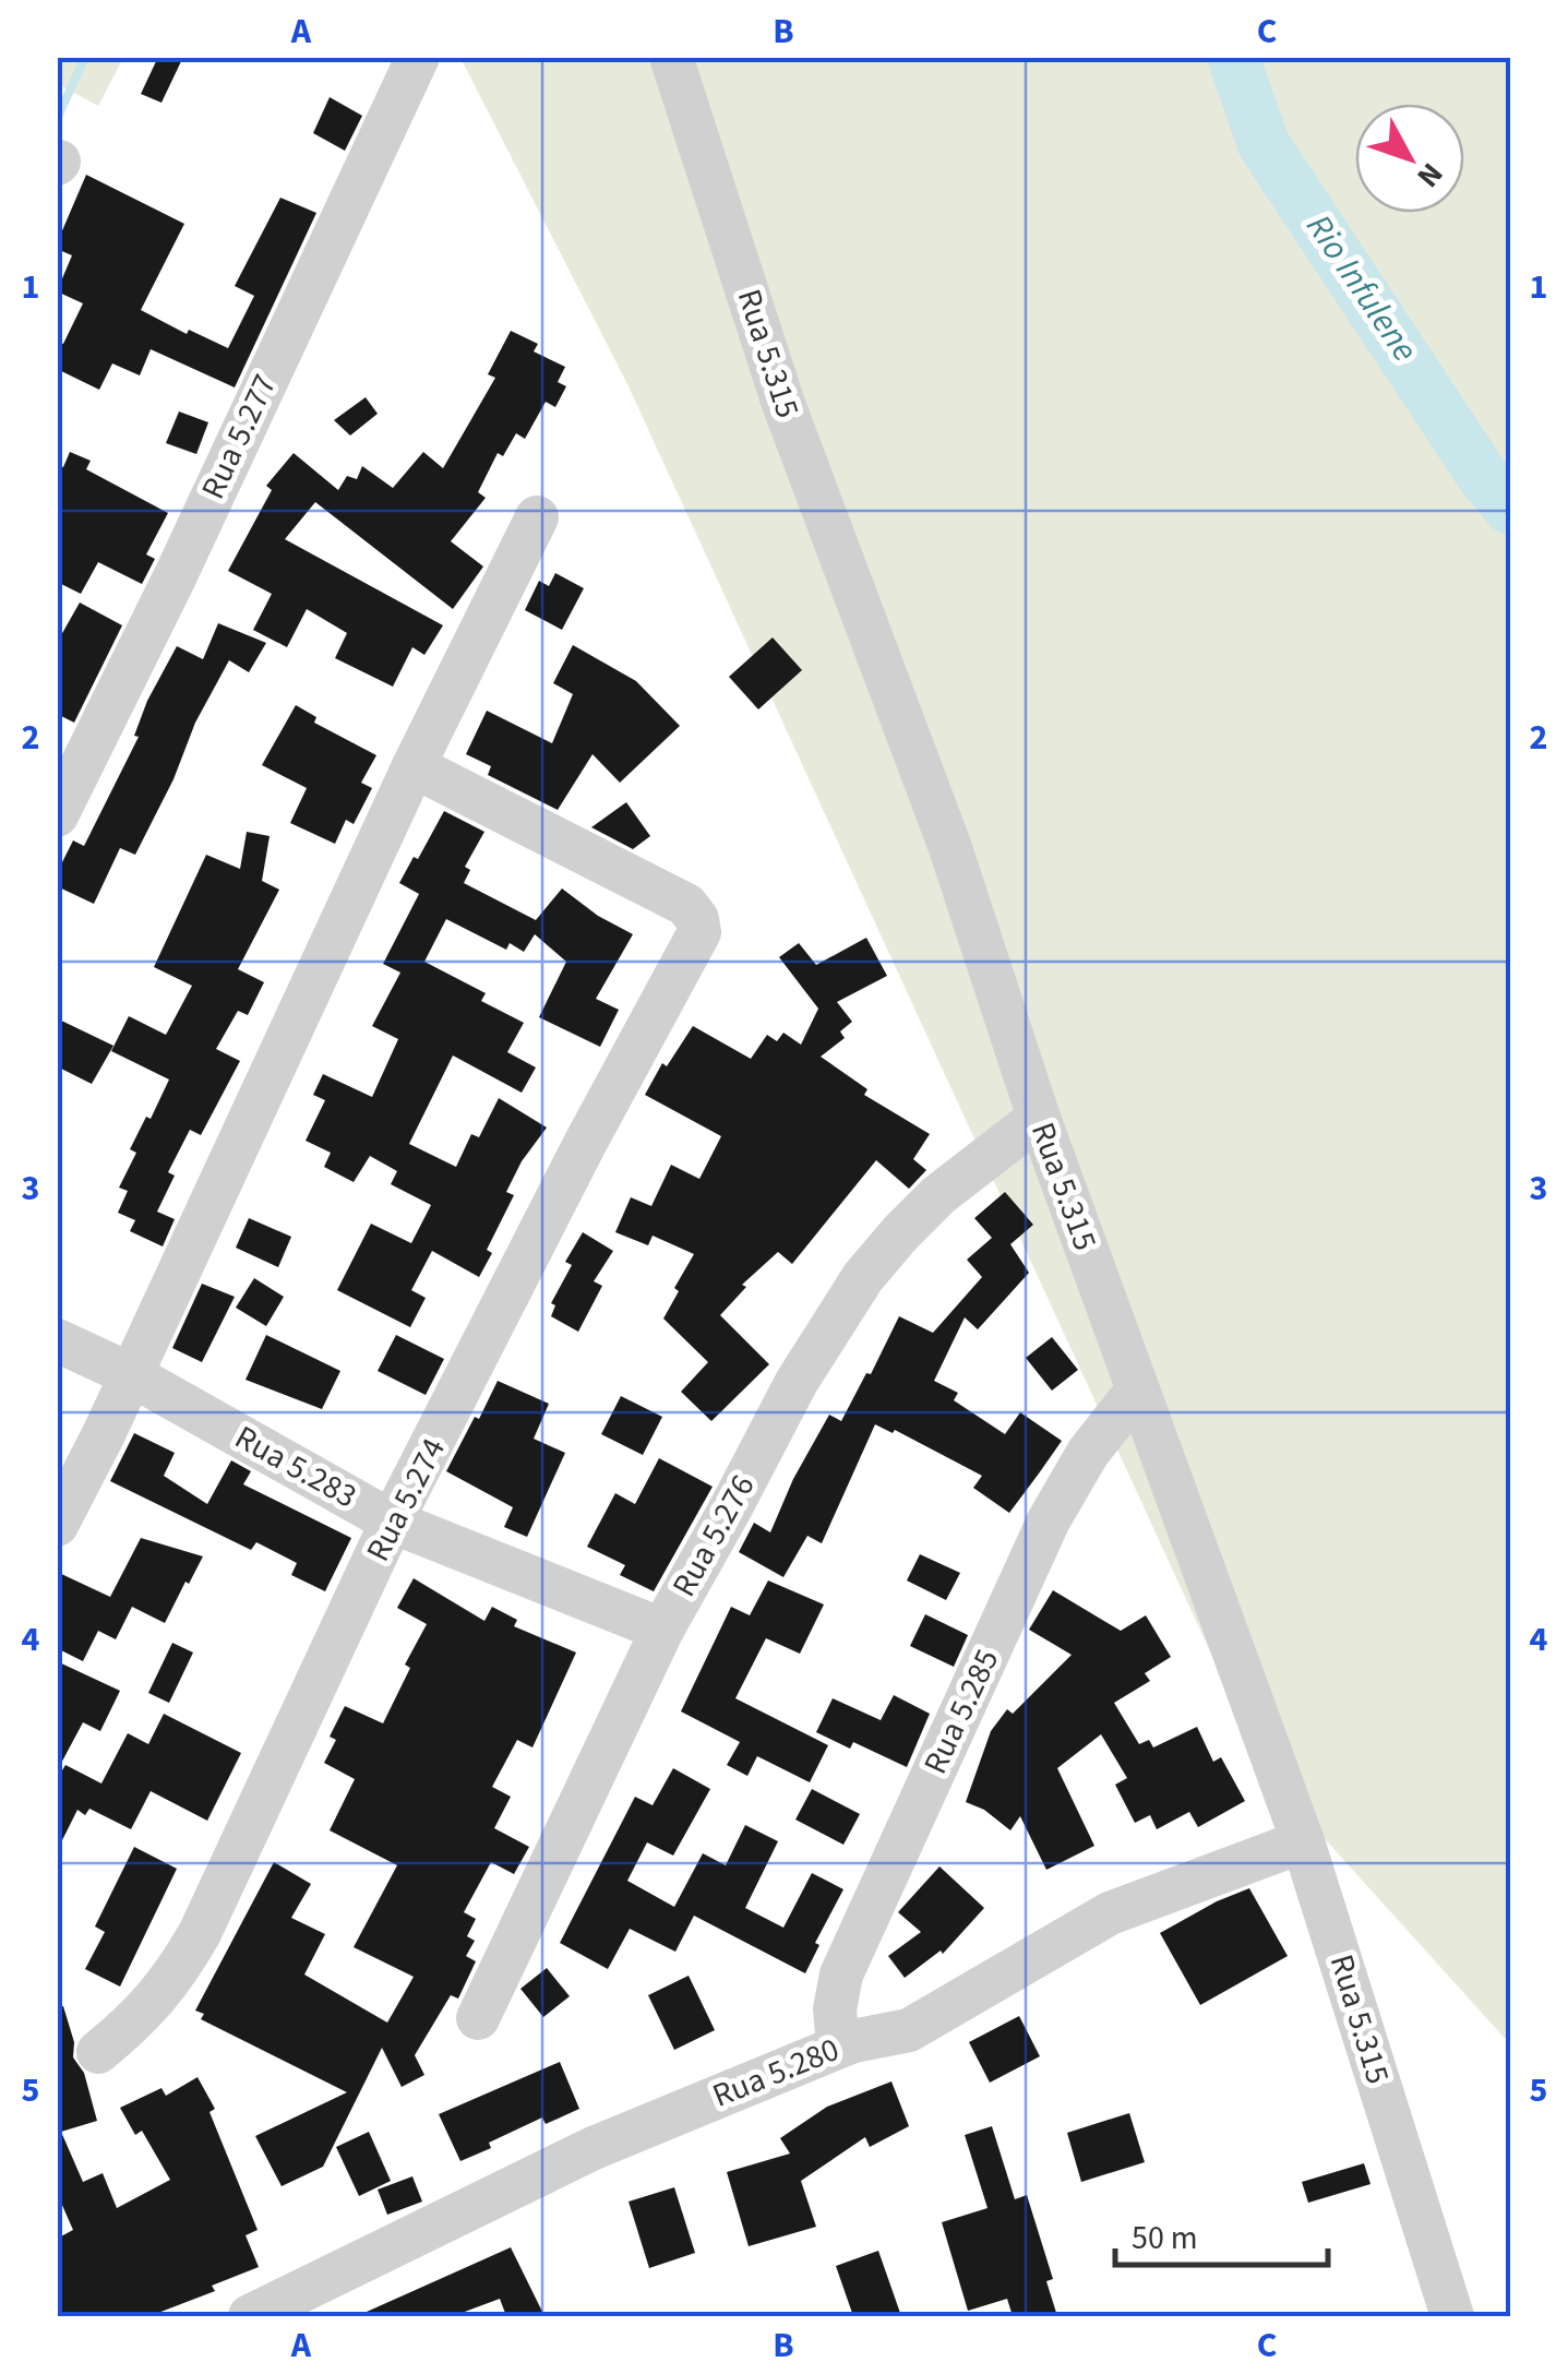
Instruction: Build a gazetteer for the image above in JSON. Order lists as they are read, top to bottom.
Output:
{
  "streets": {
    "street": [
      "Rua 5.315",
      "Rua 5.277",
      "Rua 5.283",
      "Rua 5.274",
      "Rua 5.276",
      "Rua 5.285",
      "Rua 5.280"
    ]
  },
  "crossings": [
    ["Rua 5.315", "Rua 5.276"],
    ["Rua 5.315", "Rua 5.285"],
    ["Rua 5.315", "Rua 5.280"],
    ["Rua 5.283", "Rua 5.274"],
    ["Rua 5.283", "Rua 5.276"],
    ["Rua 5.285", "Rua 5.280"]
  ],
  "water": ["Rio Infulene"],
  "scale_bar": "50 m",
  "north": "bottom right",
  "grid": {
    "columns": ["A", "B", "C"],
    "rows": [
      "1",
      "2",
      "3",
      "4",
      "5"
    ]
  }
}
